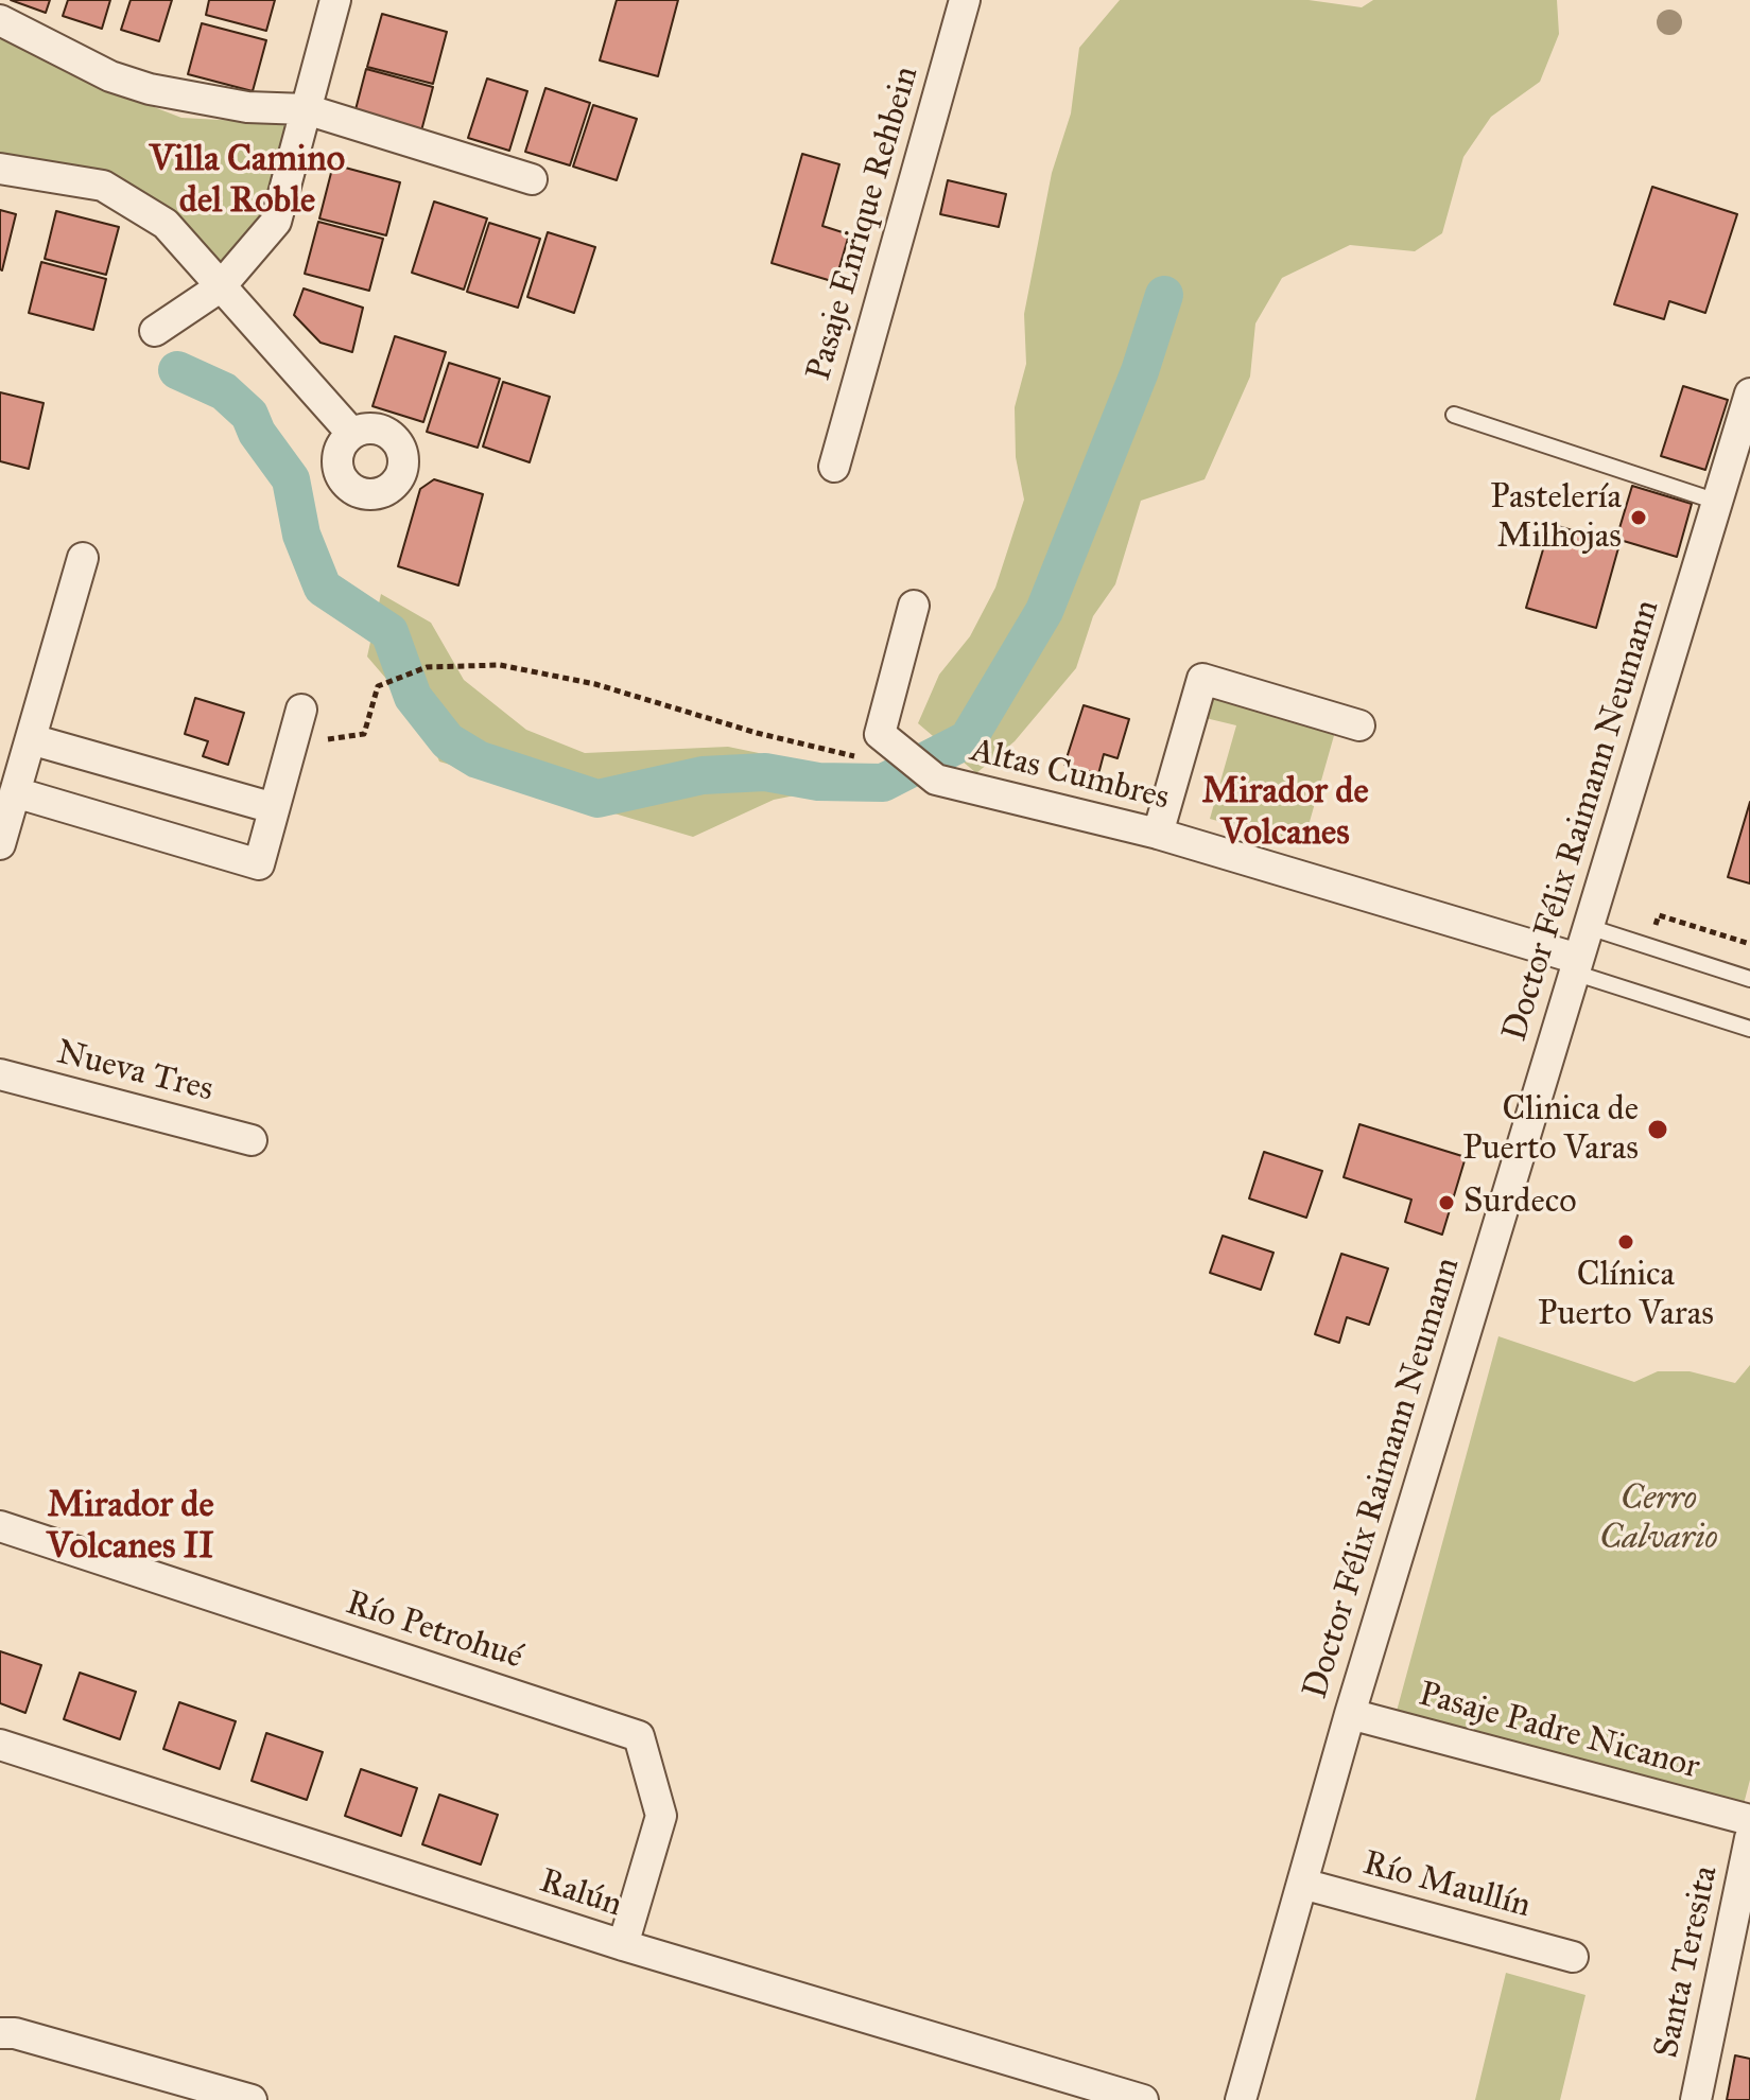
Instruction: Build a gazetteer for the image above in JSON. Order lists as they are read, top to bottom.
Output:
{
  "streets": {
    "street": [
      "Pasaje Enrique Rehbein",
      "Altas Cumbres",
      "Doctor Félix Raimann Neumann",
      "Nueva Tres",
      "Río Petrohué",
      "Pasaje Padre Nicanor",
      "Río Maullín",
      "Ralún",
      "Santa Teresita"
    ]
  },
  "crossings": [
    ["Altas Cumbres", "Doctor Félix Raimann Neumann"],
    ["Doctor Félix Raimann Neumann", "Pasaje Padre Nicanor"],
    ["Doctor Félix Raimann Neumann", "Río Maullín"],
    ["Río Petrohué", "Ralún"]
  ],
  "districts": ["Villa Camino del Roble", "Mirador de Volcanes", "Mirador de Volcanes II"],
  "parks": ["Cerro Calvario"],
  "places": [
    "Pastelería Milhojas",
    "Clinica de Puerto Varas",
    "Surdeco",
    "Clínica Puerto Varas"
  ]
}
